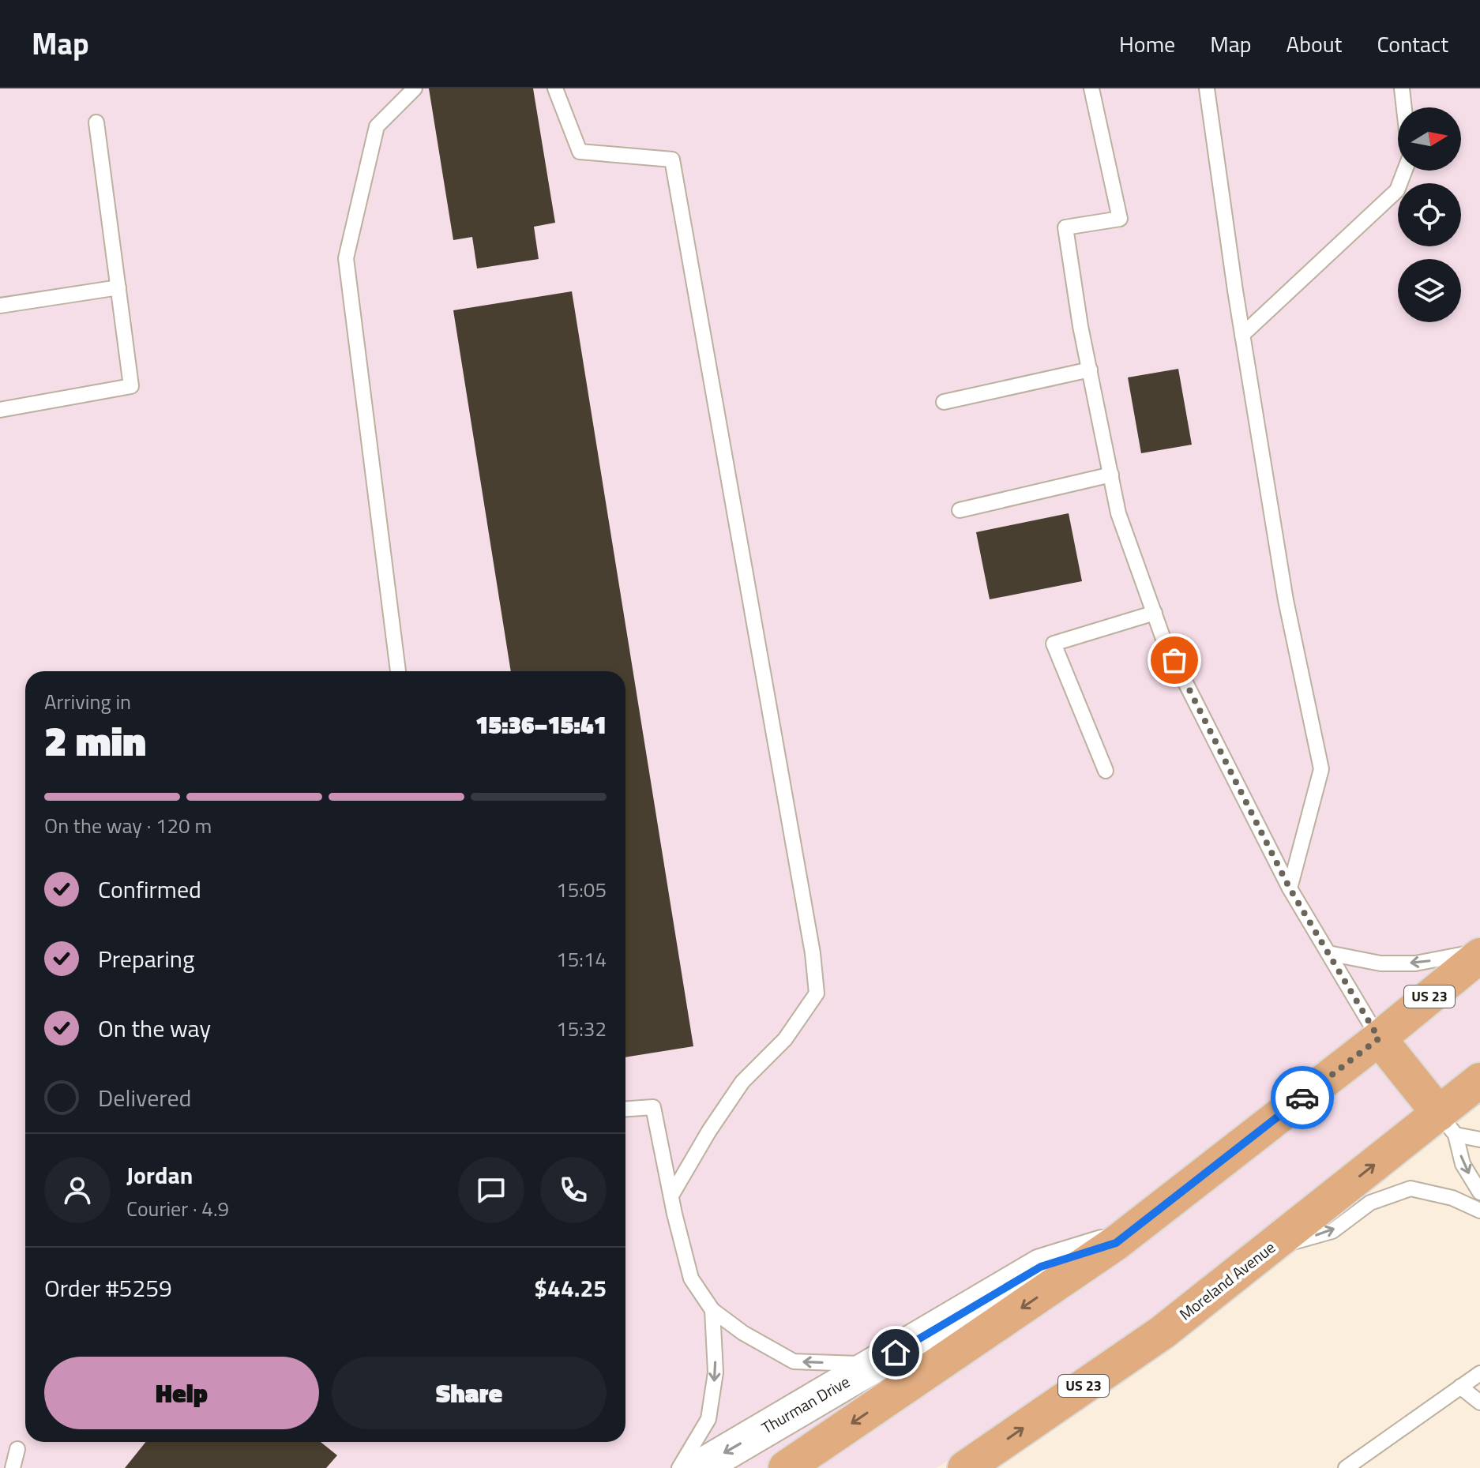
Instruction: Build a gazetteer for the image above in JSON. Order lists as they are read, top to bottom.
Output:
{
  "streets": {
    "main road": ["US 23", "Moreland Avenue", "Thurman Drive"]
  },
  "crossings": [
    ["US 23", "Thurman Drive"]
  ],
  "north": "right",
  "page": {
    "header": "Map",
    "nav": [
      "Home",
      "Map",
      "About",
      "Contact"
    ],
    "heading": ["2 min", "Arriving in", "15:36–15:41"],
    "panel": [
      "Jordan",
      "Courier · 4.9",
      "Order #5259",
      "$44.25"
    ],
    "bar": "On the way · 120 m",
    "list": [
      ["Confirmed", "15:05"],
      ["Preparing", "15:14"],
      ["On the way", "15:32"],
      "Delivered"
    ],
    "buttons": ["Help", "Share"]
  }
}
